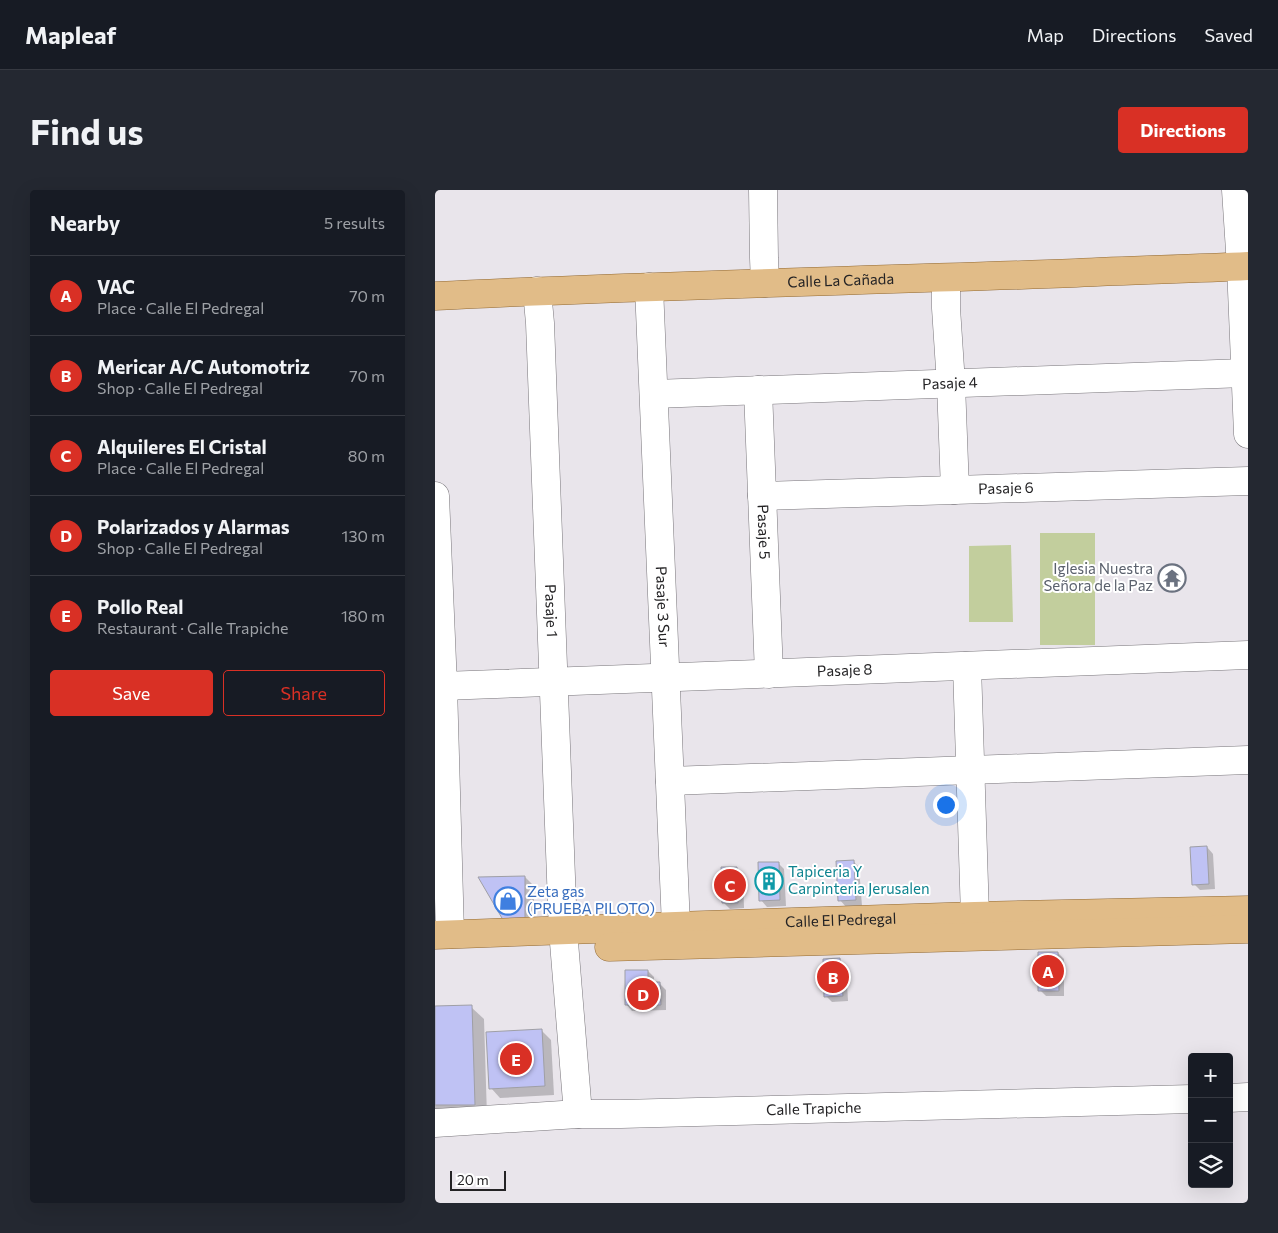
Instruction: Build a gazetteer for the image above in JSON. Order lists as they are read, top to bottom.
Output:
{
  "streets": {
    "main road": ["Calle La Cañada", "Calle El Pedregal"],
    "street": [
      "Pasaje 4",
      "Pasaje 6",
      "Pasaje 5",
      "Pasaje 3 Sur",
      "Pasaje 1",
      "Pasaje 8",
      "Calle Trapiche"
    ]
  },
  "crossings": [
    ["Calle La Cañada", "Pasaje 3 Sur"],
    ["Calle La Cañada", "Pasaje 1"],
    ["Pasaje 4", "Pasaje 5"],
    ["Pasaje 4", "Pasaje 3 Sur"],
    ["Pasaje 6", "Pasaje 5"],
    ["Pasaje 5", "Pasaje 8"],
    ["Pasaje 3 Sur", "Pasaje 8"],
    ["Pasaje 3 Sur", "Calle El Pedregal"],
    ["Pasaje 1", "Pasaje 8"],
    ["Pasaje 1", "Calle El Pedregal"],
    ["Pasaje 1", "Calle Trapiche"]
  ],
  "places": {
    "temple": ["Iglesia Nuestra Señora de la Paz"],
    "building": ["Tapiceria Y Carpinteria Jerusalen"],
    "shop": ["Zeta gas (PRUEBA PILOTO)"]
  },
  "scale_bar": "20 m",
  "page": {
    "header": "Mapleaf",
    "nav": ["Map", "Directions", "Saved"],
    "buttons": [
      "Directions",
      ["Save", "Share"]
    ],
    "title": "Find us",
    "heading": ["Nearby", "5 results"],
    "list": [
      {
        "mark": "A",
        "name": "VAC",
        "note": "Place · Calle El Pedregal",
        "value": "70 m"
      },
      {
        "mark": "B",
        "name": "Mericar A/C Automotriz",
        "note": "Shop · Calle El Pedregal",
        "value": "70 m"
      },
      {
        "mark": "C",
        "name": "Alquileres El Cristal",
        "note": "Place · Calle El Pedregal",
        "value": "80 m"
      },
      {
        "mark": "D",
        "name": "Polarizados y Alarmas",
        "note": "Shop · Calle El Pedregal",
        "value": "130 m"
      },
      {
        "mark": "E",
        "name": "Pollo Real",
        "note": "Restaurant · Calle Trapiche",
        "value": "180 m"
      }
    ],
    "pins": [
      "C",
      "A",
      "B",
      "D",
      "E"
    ],
    "map_buttons": ["+", "−"],
    "scale": "20 m"
  }
}
